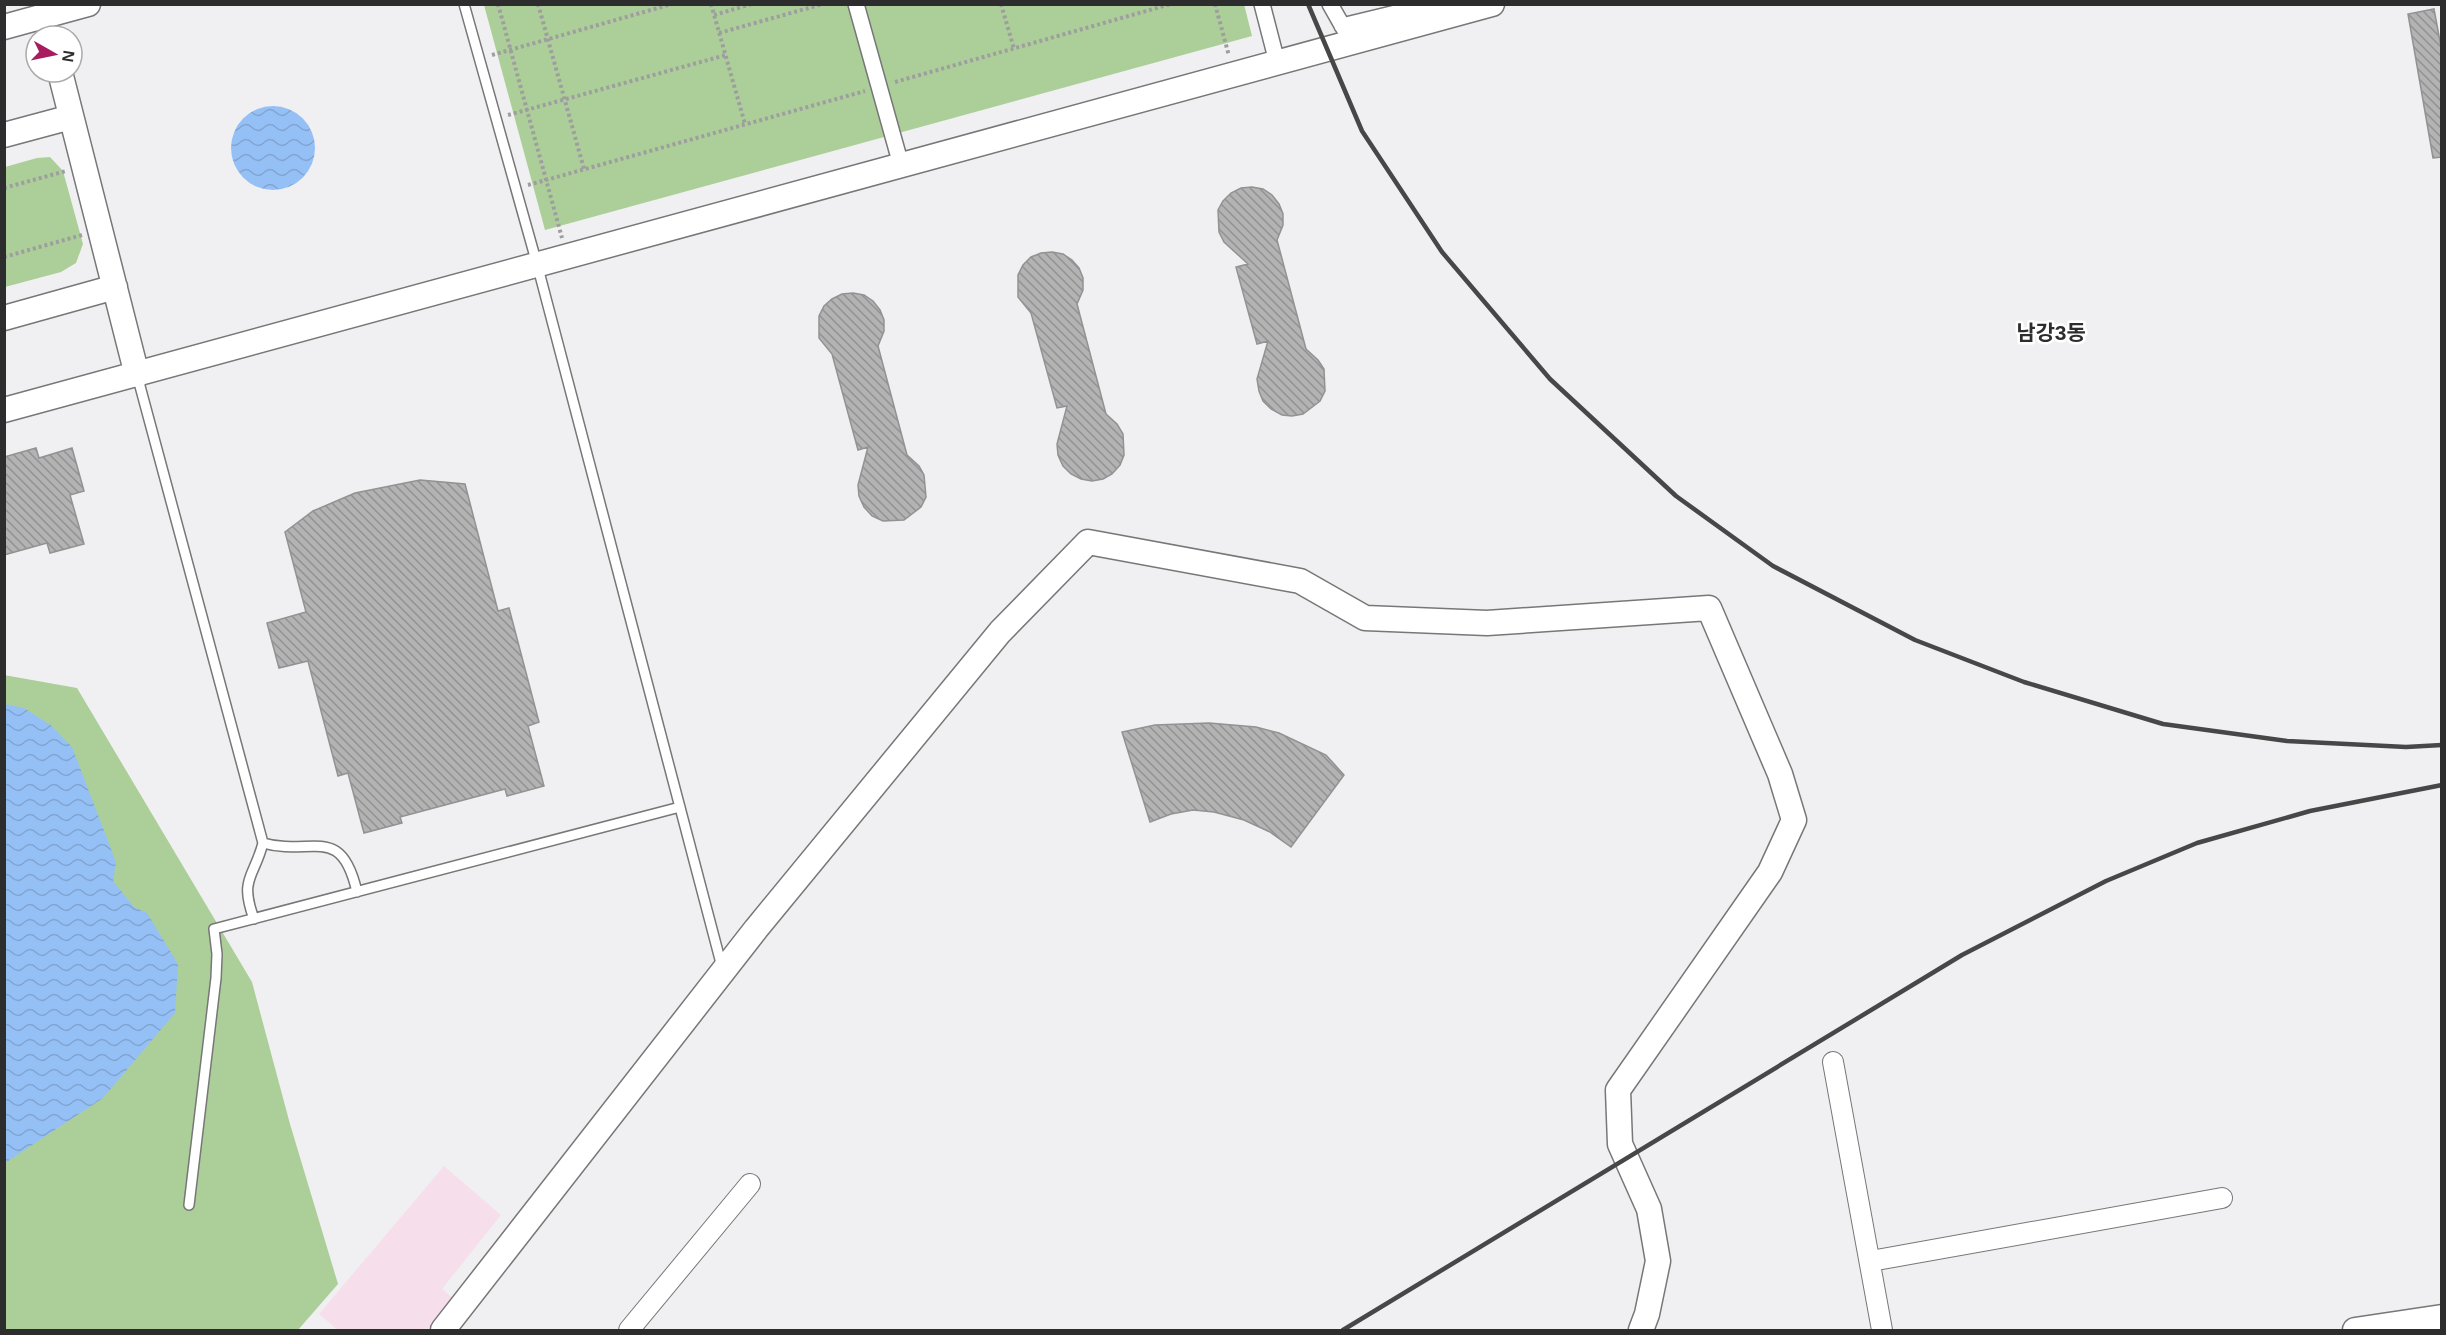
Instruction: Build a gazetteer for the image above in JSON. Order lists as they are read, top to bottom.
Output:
{
  "districts": ["남강3동"],
  "north": "right"
}
